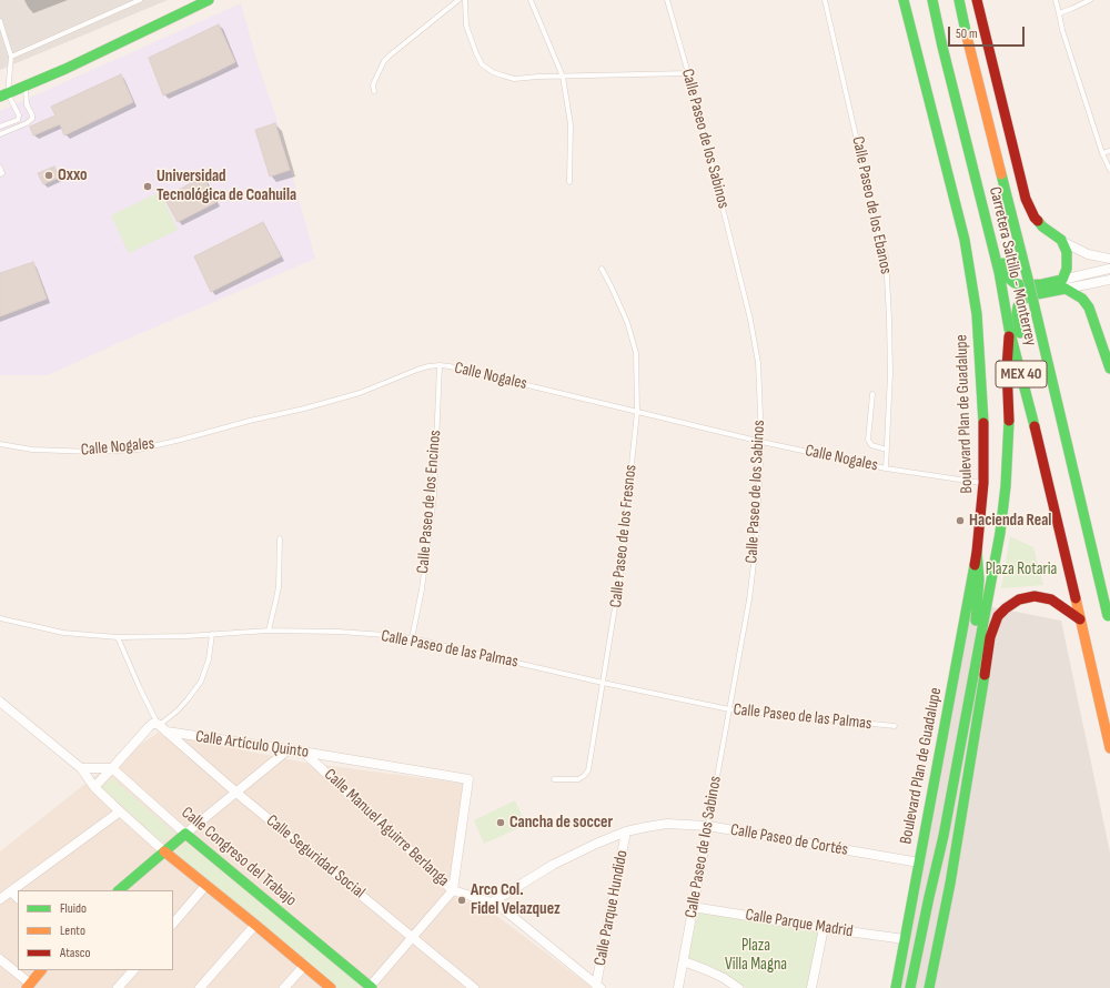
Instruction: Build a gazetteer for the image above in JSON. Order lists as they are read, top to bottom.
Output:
{
  "streets": {
    "main road": [
      "Carretera Saltillo - Monterrey",
      "MEX 40",
      "Boulevard Plan de Guadalupe",
      "Calle Congreso del Trabajo"
    ],
    "street": [
      "Calle Paseo de los Sabinos",
      "Calle Artículo Quinto",
      "Calle Manuel Aguirre Berlanga",
      "Calle Paseo de Cortés",
      "Calle Seguridad Social",
      "Calle Parque Hundido",
      "Calle Parque Madrid"
    ],
    "lane": [
      "Calle Paseo de los Ebanos",
      "Calle Nogales",
      "Calle Paseo de los Encinos",
      "Calle Paseo de los Fresnos",
      "Calle Paseo de las Palmas"
    ]
  },
  "crossings": [
    ["Calle Paseo de los Sabinos", "Calle Nogales"],
    ["Calle Paseo de los Sabinos", "Calle Paseo de las Palmas"],
    ["Calle Paseo de los Sabinos", "Calle Paseo de Cortés"],
    ["Calle Paseo de los Sabinos", "Calle Parque Madrid"],
    ["Calle Paseo de los Ebanos", "Calle Nogales"],
    ["Carretera Saltillo - Monterrey", "Boulevard Plan de Guadalupe"],
    ["Calle Nogales", "Boulevard Plan de Guadalupe"],
    ["Calle Nogales", "Calle Paseo de los Encinos"],
    ["Calle Nogales", "Calle Paseo de los Fresnos"],
    ["Boulevard Plan de Guadalupe", "Calle Paseo de Cortés"],
    ["Boulevard Plan de Guadalupe", "Calle Parque Madrid"],
    ["Calle Paseo de los Encinos", "Calle Paseo de las Palmas"],
    ["Calle Paseo de los Fresnos", "Calle Paseo de las Palmas"],
    ["Calle Artículo Quinto", "Calle Manuel Aguirre Berlanga"],
    ["Calle Artículo Quinto", "Calle Seguridad Social"],
    ["Calle Manuel Aguirre Berlanga", "Calle Paseo de Cortés"],
    ["Calle Manuel Aguirre Berlanga", "Calle Parque Hundido"],
    ["Calle Paseo de Cortés", "Calle Parque Hundido"]
  ],
  "parks": ["Plaza Rotaria", "Plaza Villa Magna"],
  "places": [
    "Oxxo",
    "Universidad Tecnológica de Coahuila",
    "Hacienda Real",
    "Cancha de soccer",
    "Arco Col. Fidel Velazquez"
  ],
  "legend": ["Fluido", "Lento", "Atasco"],
  "scale_bar": "50 m"
}
